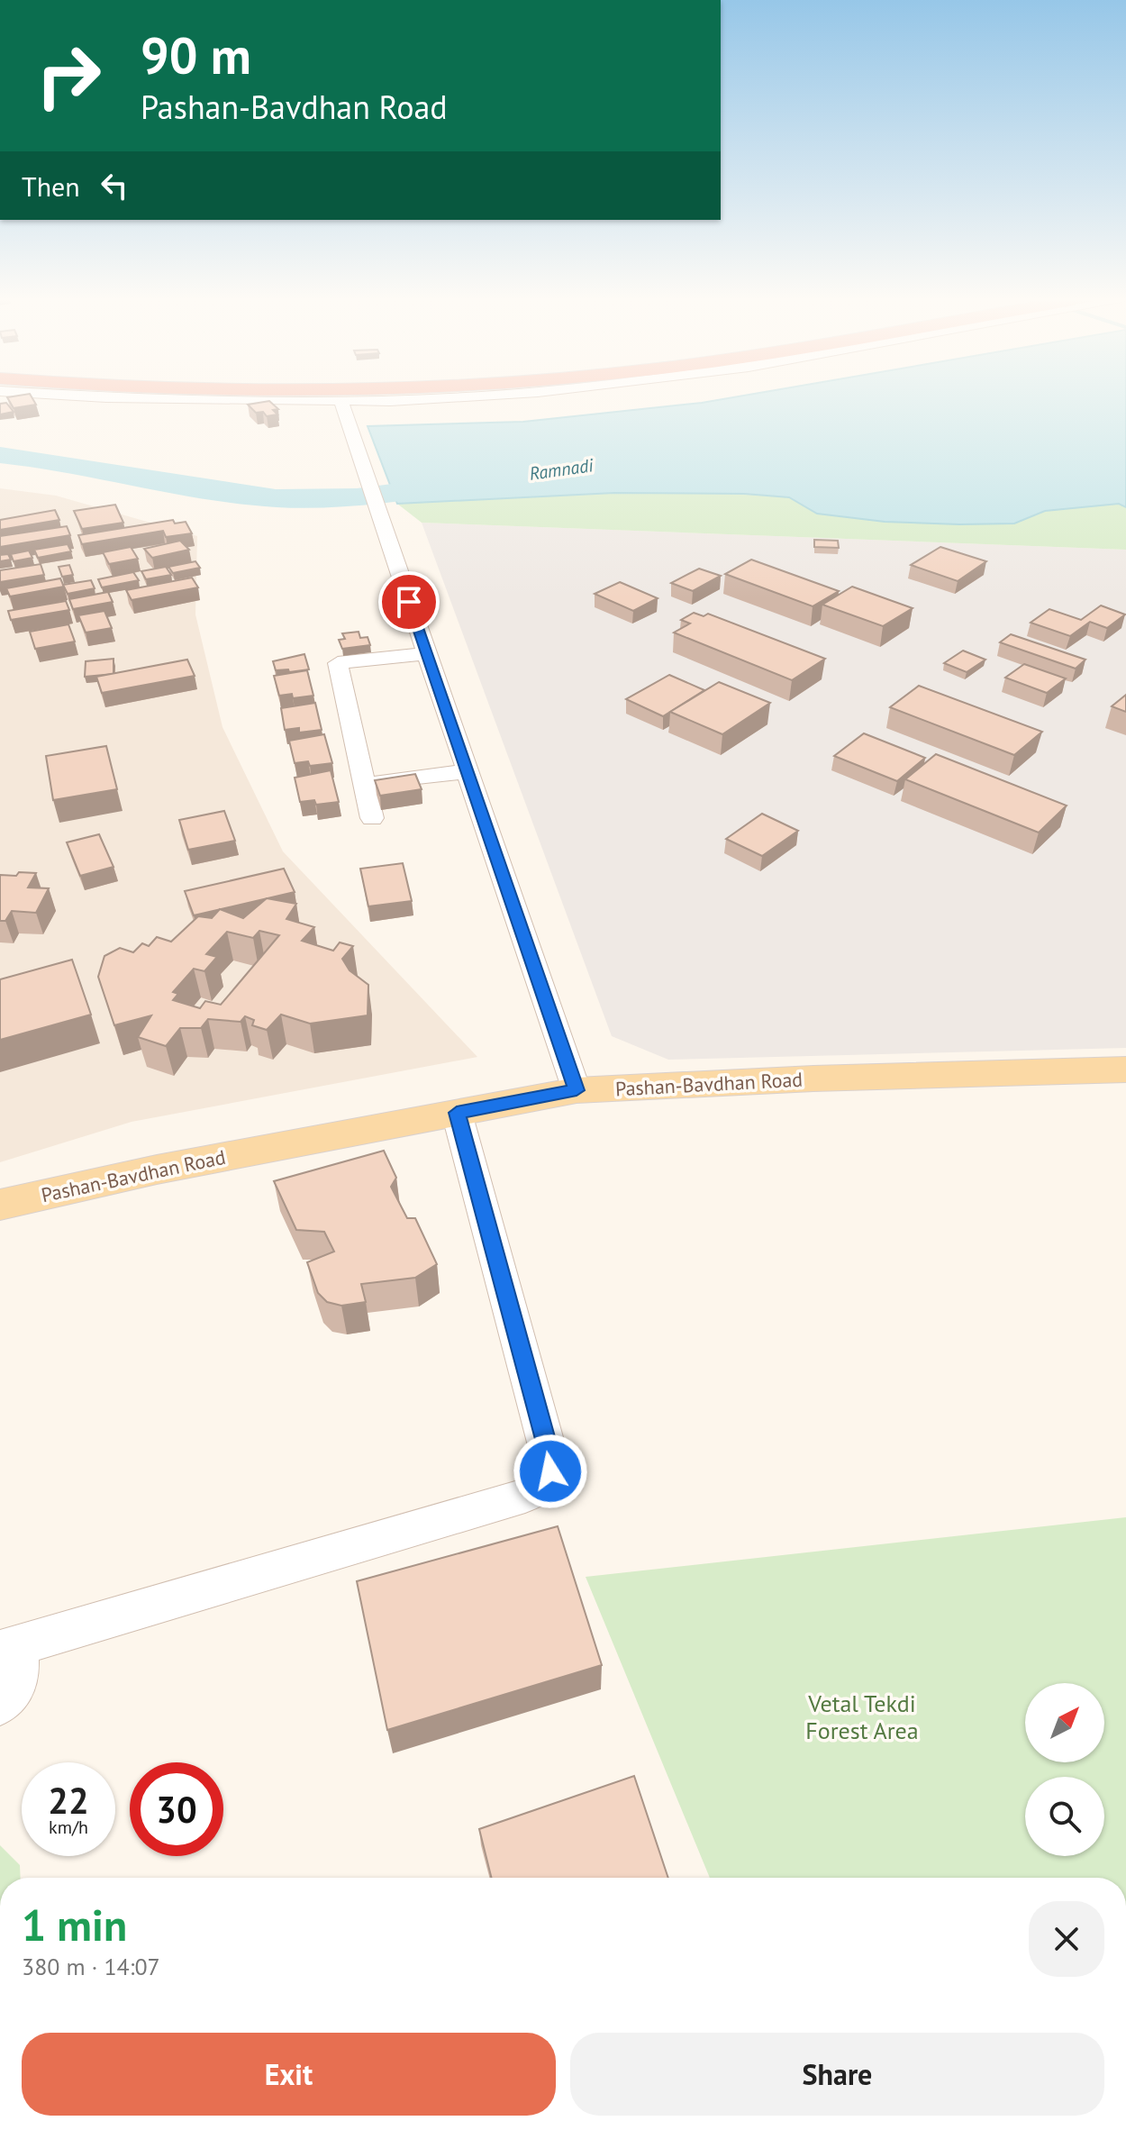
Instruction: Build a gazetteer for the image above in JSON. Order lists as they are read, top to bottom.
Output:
{
  "streets": {
    "main road": ["Pashan-Bavdhan Road"]
  },
  "water": ["Ramnadi"],
  "parks": ["Vetal Tekdi Forest Area"],
  "north": "top right",
  "page": {
    "turn": ["90 m", "Pashan-Bavdhan Road"],
    "then": "Then",
    "speed": "22 km/h",
    "limit": "30",
    "heading": ["1 min", "380 m · 14:07"],
    "buttons": ["Exit", "Share"]
  }
}
